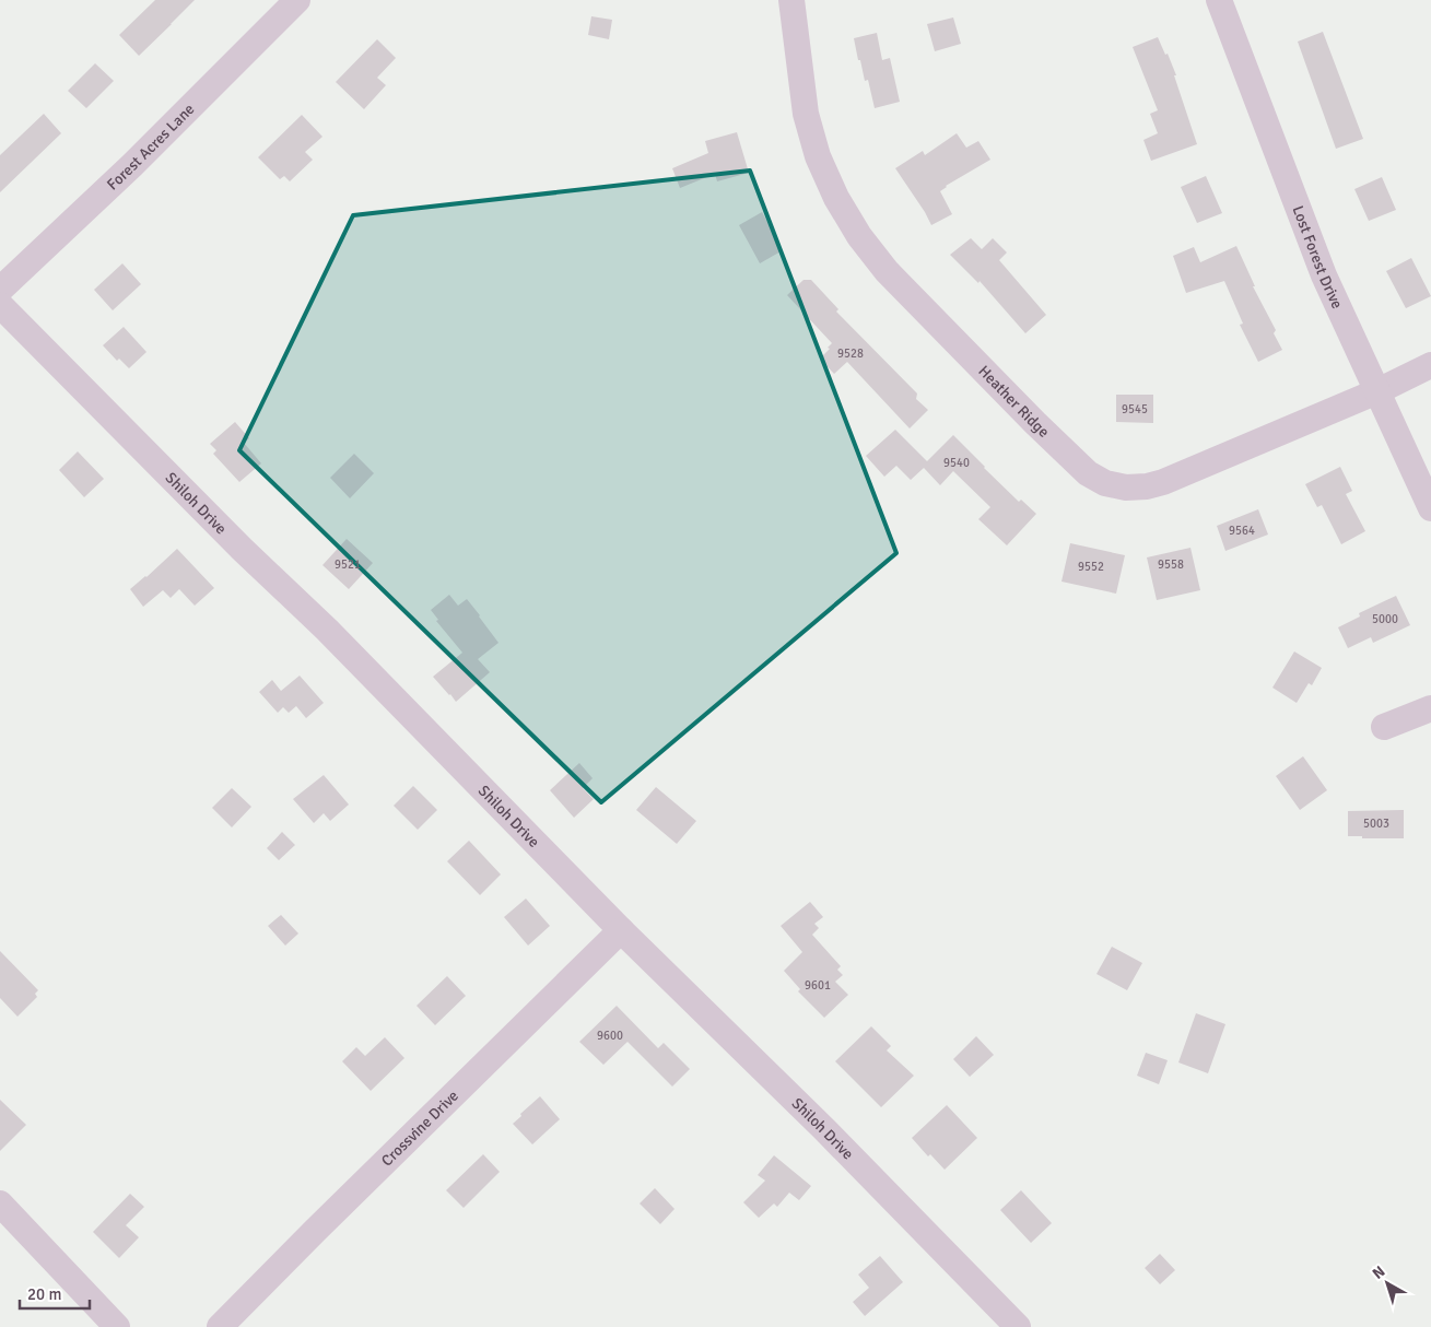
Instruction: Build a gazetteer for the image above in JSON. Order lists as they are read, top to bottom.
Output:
{
  "streets": {
    "street": [
      "Forest Acres Lane",
      "Lost Forest Drive",
      "Heather Ridge",
      "Shiloh Drive",
      "Crossvine Drive"
    ]
  },
  "crossings": [
    ["Lost Forest Drive", "Heather Ridge"],
    ["Shiloh Drive", "Crossvine Drive"]
  ],
  "house_numbers": [
    "9528",
    "9545",
    "9540",
    "9564",
    "9521",
    "9558",
    "9552",
    "5000",
    "5003",
    "9601",
    "9600"
  ],
  "scale_bar": "20 m",
  "north": "top left"
}
